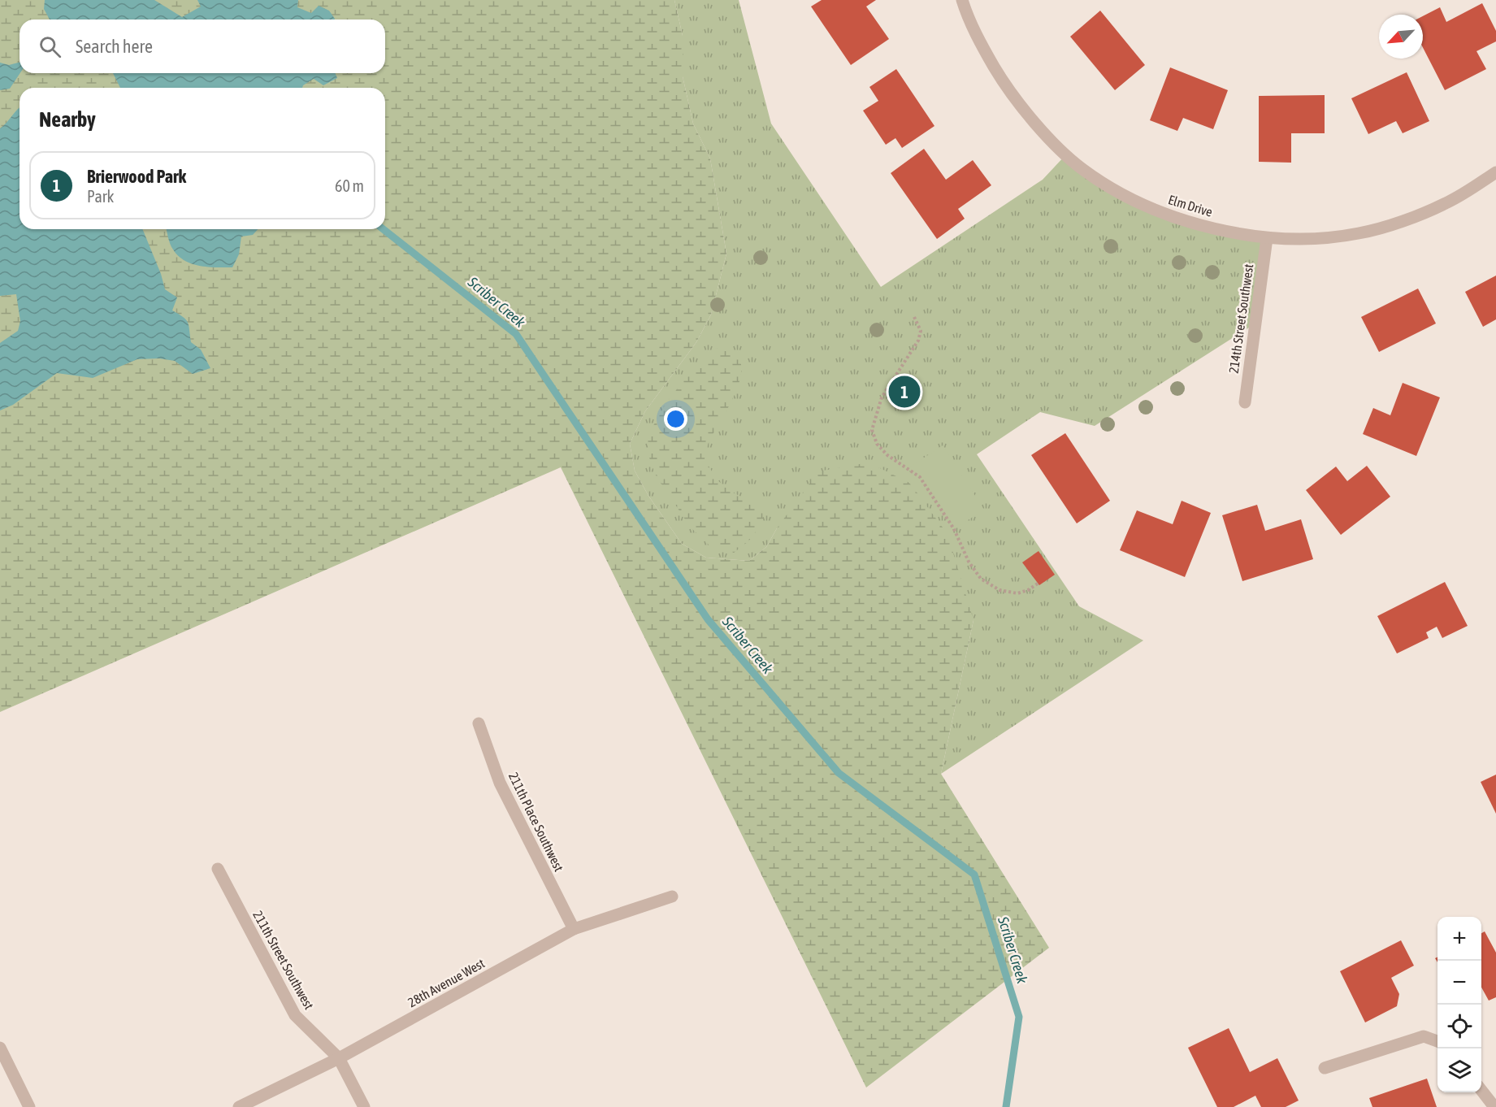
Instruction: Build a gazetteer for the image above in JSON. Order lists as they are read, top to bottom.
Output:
{
  "streets": {
    "street": [
      "Elm Drive",
      "214th Street Southwest",
      "211th Place Southwest",
      "211th Street Southwest",
      "28th Avenue West"
    ]
  },
  "crossings": [
    ["Elm Drive", "214th Street Southwest"],
    ["211th Place Southwest", "28th Avenue West"],
    ["211th Street Southwest", "28th Avenue West"]
  ],
  "water": ["Scriber Creek"],
  "north": "bottom left",
  "page": {
    "search": "Search here",
    "heading": "Nearby",
    "list": [
      {
        "mark": "1",
        "name": "Brierwood Park",
        "note": "Park",
        "value": "60 m"
      }
    ],
    "pins": "1",
    "map_buttons": ["+", "−"]
  }
}
